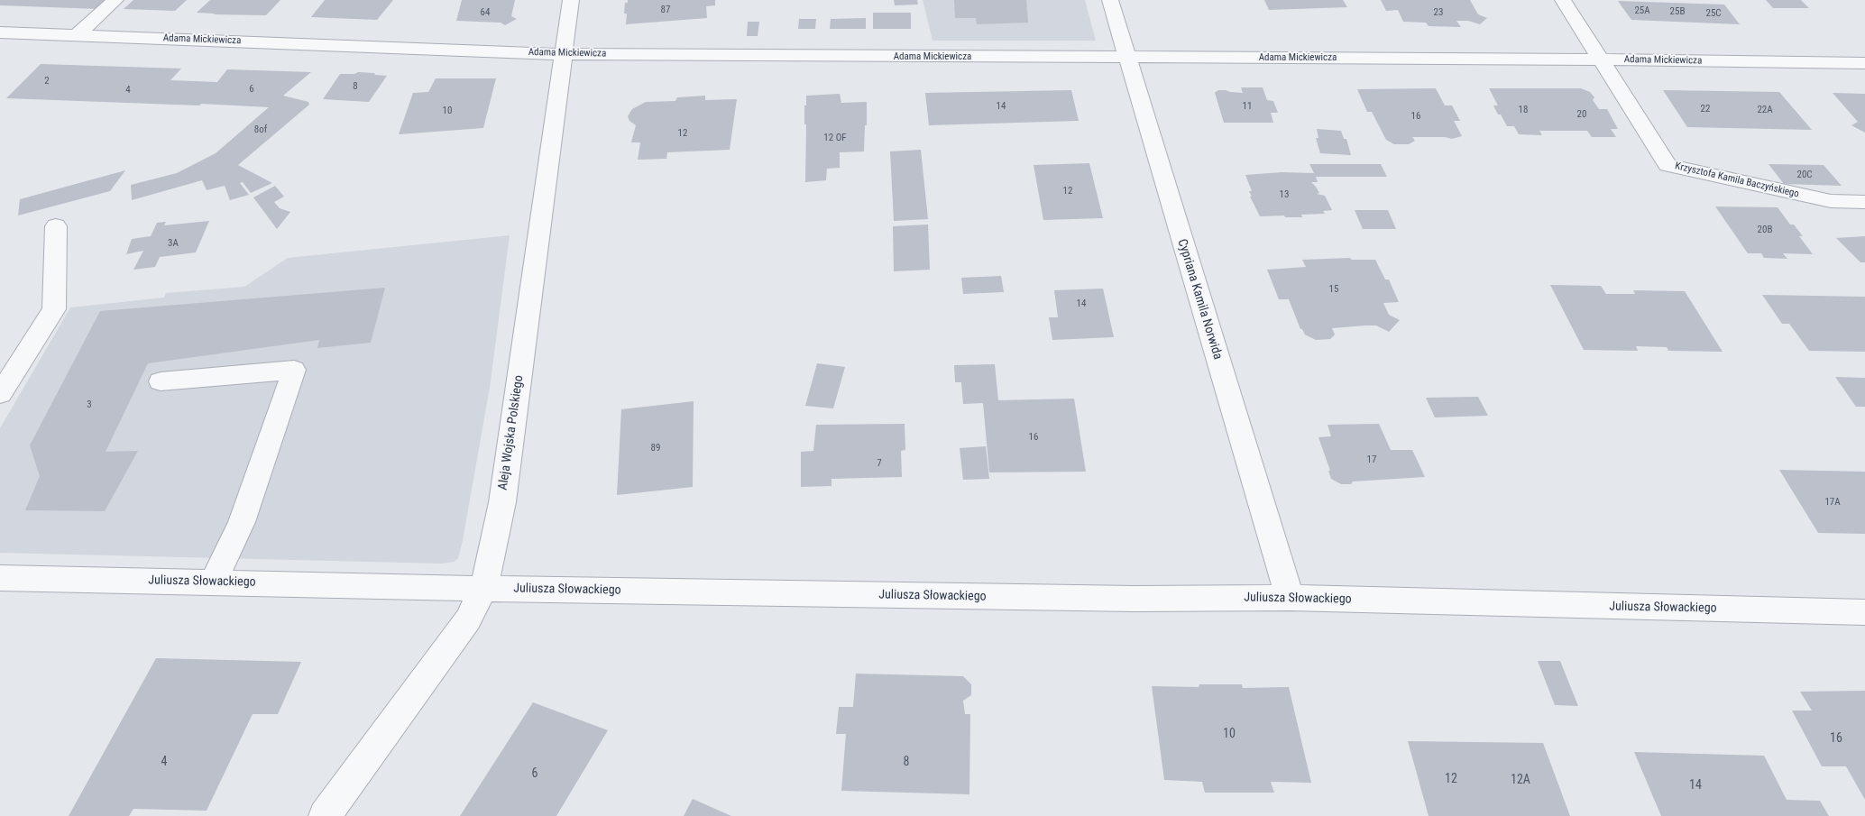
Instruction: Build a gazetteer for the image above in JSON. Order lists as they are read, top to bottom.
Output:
{
  "streets": {
    "street": [
      "Adama Mickiewicza",
      "Krzysztofa Kamila Baczyńskiego",
      "Cypriana Kamila Norwida",
      "Aleja Wojska Polskiego",
      "Juliusza Słowackiego"
    ]
  },
  "crossings": [
    ["Adama Mickiewicza", "Krzysztofa Kamila Baczyńskiego"],
    ["Adama Mickiewicza", "Cypriana Kamila Norwida"],
    ["Adama Mickiewicza", "Aleja Wojska Polskiego"],
    ["Cypriana Kamila Norwida", "Juliusza Słowackiego"],
    ["Aleja Wojska Polskiego", "Juliusza Słowackiego"]
  ],
  "house_numbers": [
    "87",
    "25A",
    "25B",
    "64",
    "23",
    "25C",
    "2",
    "8",
    "6",
    "4",
    "14",
    "11",
    "22",
    "18",
    "22A",
    "10",
    "20",
    "16",
    "8of",
    "12",
    "12 OF",
    "20C",
    "12",
    "13",
    "20B",
    "3A",
    "15",
    "14",
    "3",
    "16",
    "89",
    "17",
    "7",
    "17A",
    "10",
    "16",
    "4",
    "8",
    "6",
    "12",
    "12A",
    "14"
  ]
}
